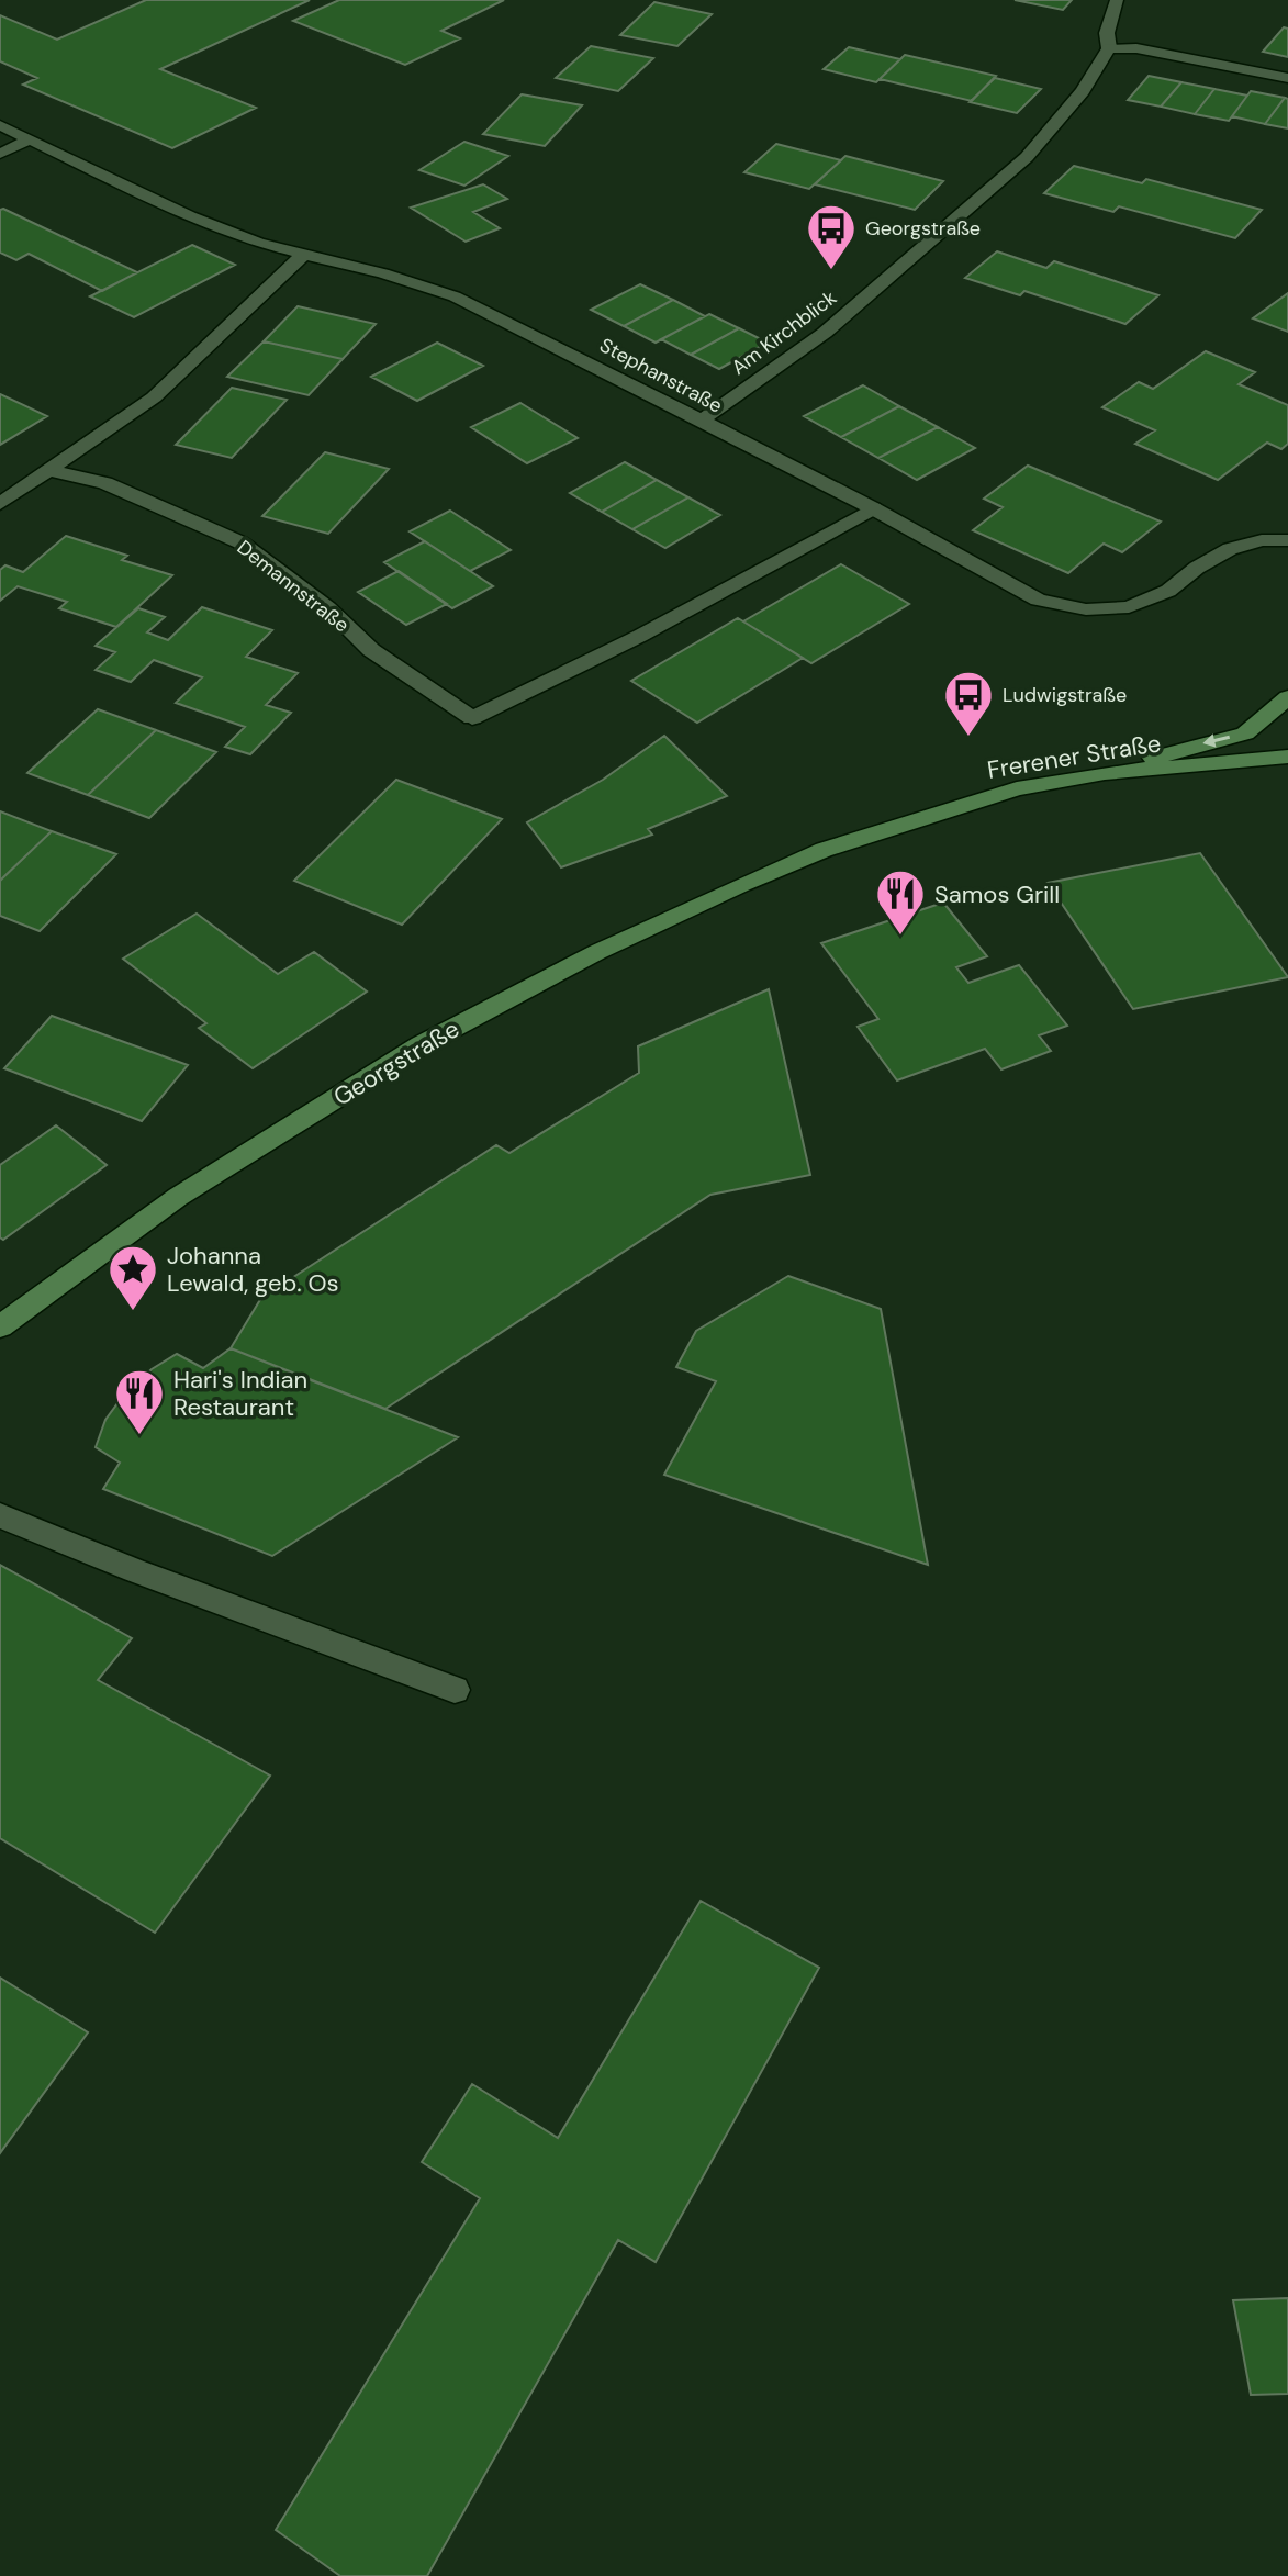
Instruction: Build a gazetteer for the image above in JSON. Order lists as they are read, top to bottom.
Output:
{
  "streets": {
    "main road": ["Frerener Straße", "Georgstraße"],
    "street": ["Am Kirchblick", "Stephanstraße", "Demannstraße"]
  },
  "crossings": [
    ["Am Kirchblick", "Stephanstraße"],
    ["Stephanstraße", "Demannstraße"],
    ["Frerener Straße", "Georgstraße"]
  ],
  "places": {
    "bus stop": ["Georgstraße", "Ludwigstraße"],
    "restaurant": ["Samos Grill", "Hari's Indian Restaurant"],
    "place": ["Johanna Lewald, geb. Os"]
  }
}
